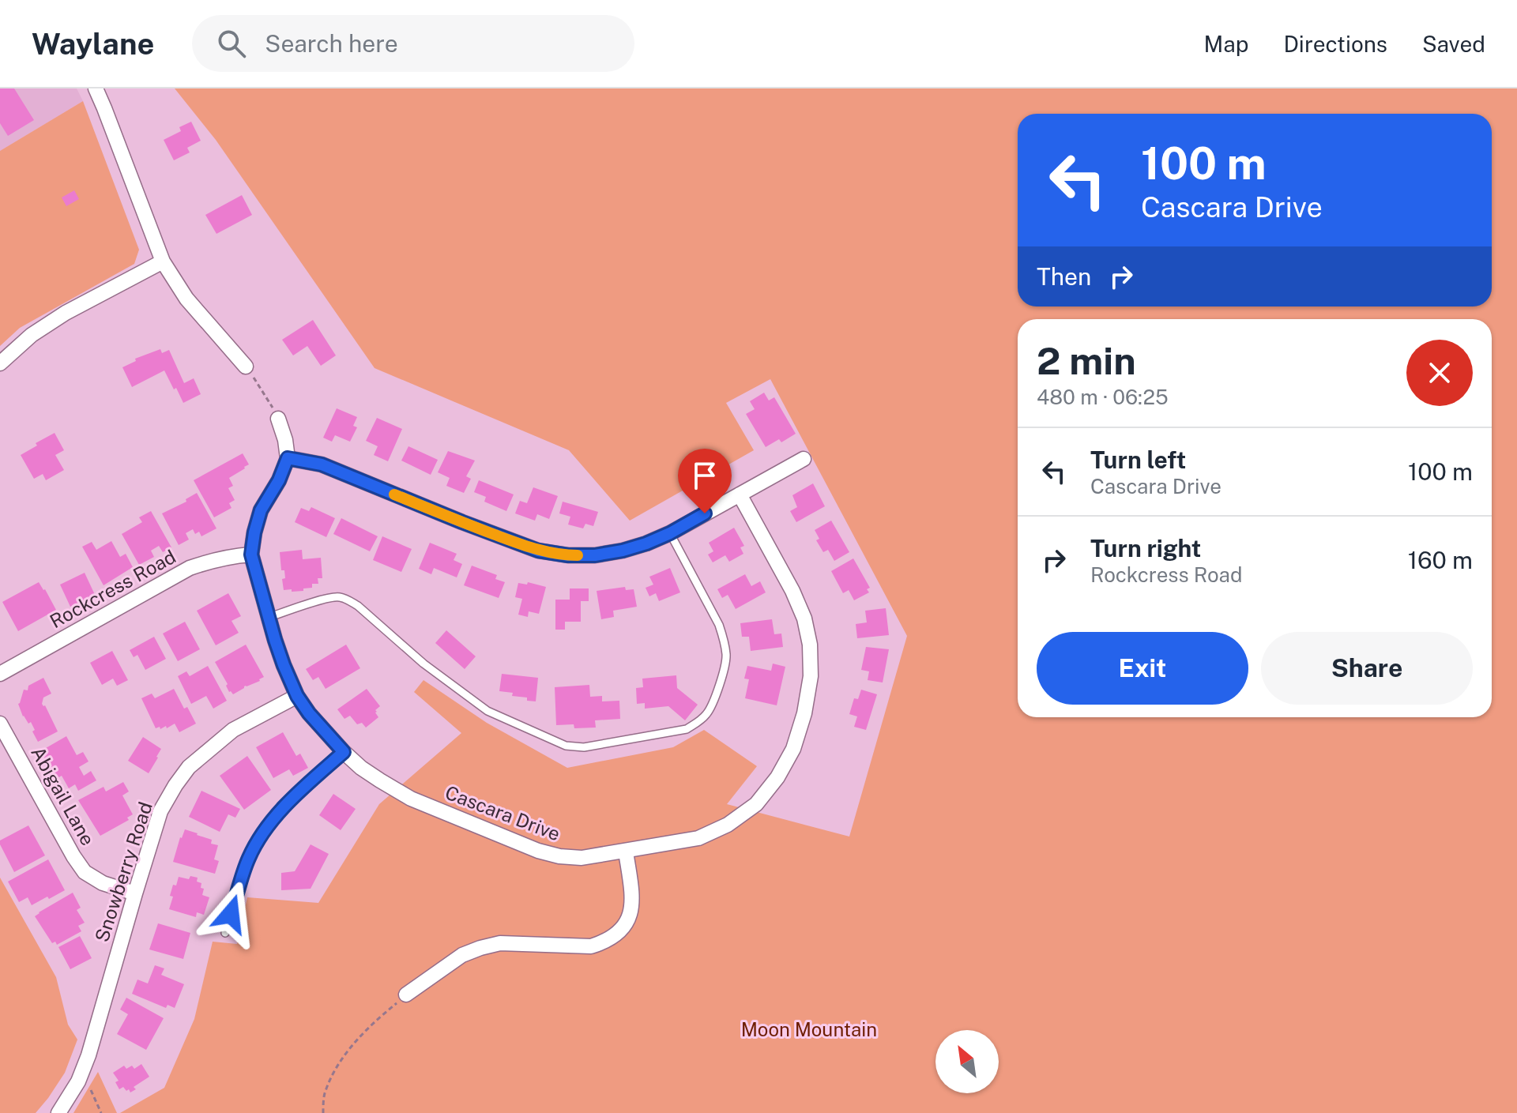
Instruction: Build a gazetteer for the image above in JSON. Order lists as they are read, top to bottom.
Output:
{
  "streets": {
    "street": [
      "Rockcress Road",
      "Abigail Lane",
      "Cascara Drive",
      "Snowberry Road"
    ]
  },
  "crossings": [
    ["Rockcress Road", "Cascara Drive"],
    ["Abigail Lane", "Snowberry Road"],
    ["Cascara Drive", "Snowberry Road"]
  ],
  "parks": ["Moon Mountain"],
  "north": "top left",
  "page": {
    "header": "Waylane",
    "search": "Search here",
    "nav": ["Map", "Directions", "Saved"],
    "turn": ["100 m", "Cascara Drive"],
    "then": "Then",
    "heading": ["2 min", "480 m · 06:25"],
    "list": [
      {
        "name": "Turn left",
        "note": "Cascara Drive",
        "value": "100 m"
      },
      {
        "name": "Turn right",
        "note": "Rockcress Road",
        "value": "160 m"
      }
    ],
    "buttons": ["Exit", "Share"]
  }
}
